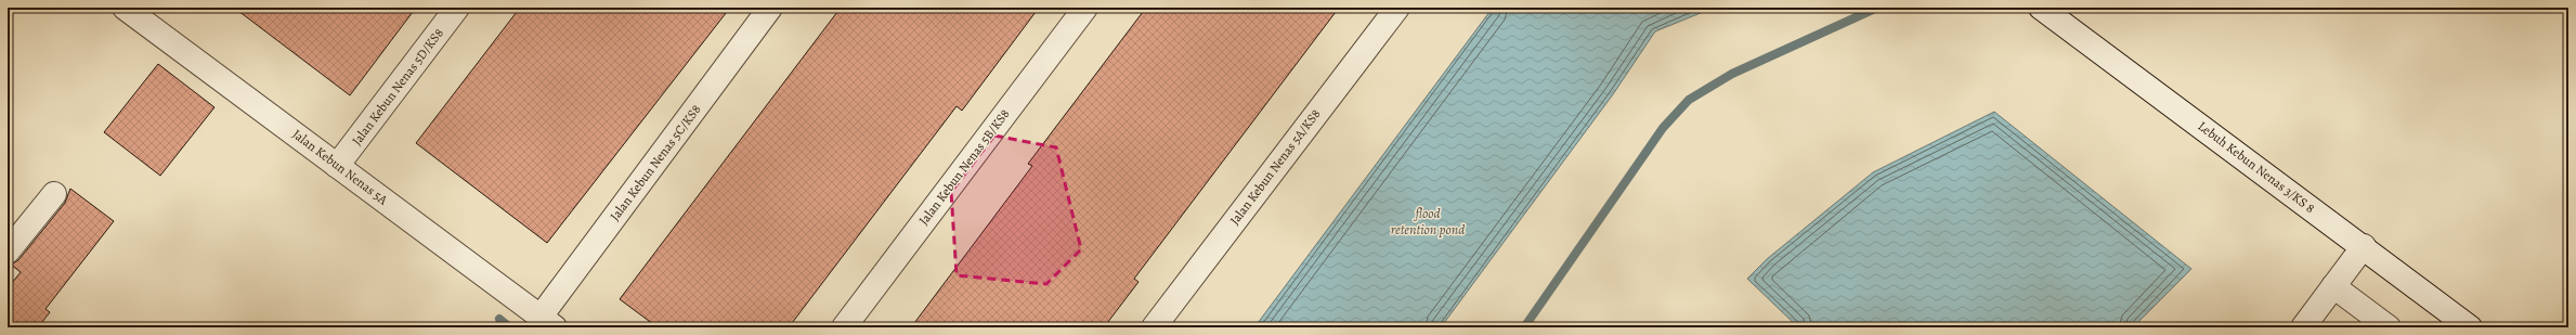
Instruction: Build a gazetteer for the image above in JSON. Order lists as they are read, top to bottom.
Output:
{
  "streets": {
    "street": [
      "Jalan Kebun Nenas 5D/KS8",
      "Jalan Kebun Nenas 5C/KS8",
      "Jalan Kebun Nenas 5A",
      "Jalan Kebun Nenas 5B/KS8",
      "Jalan Kebun Nenas 5A/KS8",
      "Lebuh Kebun Nenas 3/KS 8"
    ]
  },
  "crossings": [
    ["Jalan Kebun Nenas 5D/KS8", "Jalan Kebun Nenas 5A"],
    ["Jalan Kebun Nenas 5C/KS8", "Jalan Kebun Nenas 5A"]
  ],
  "water": ["flood retention pond"]
}
